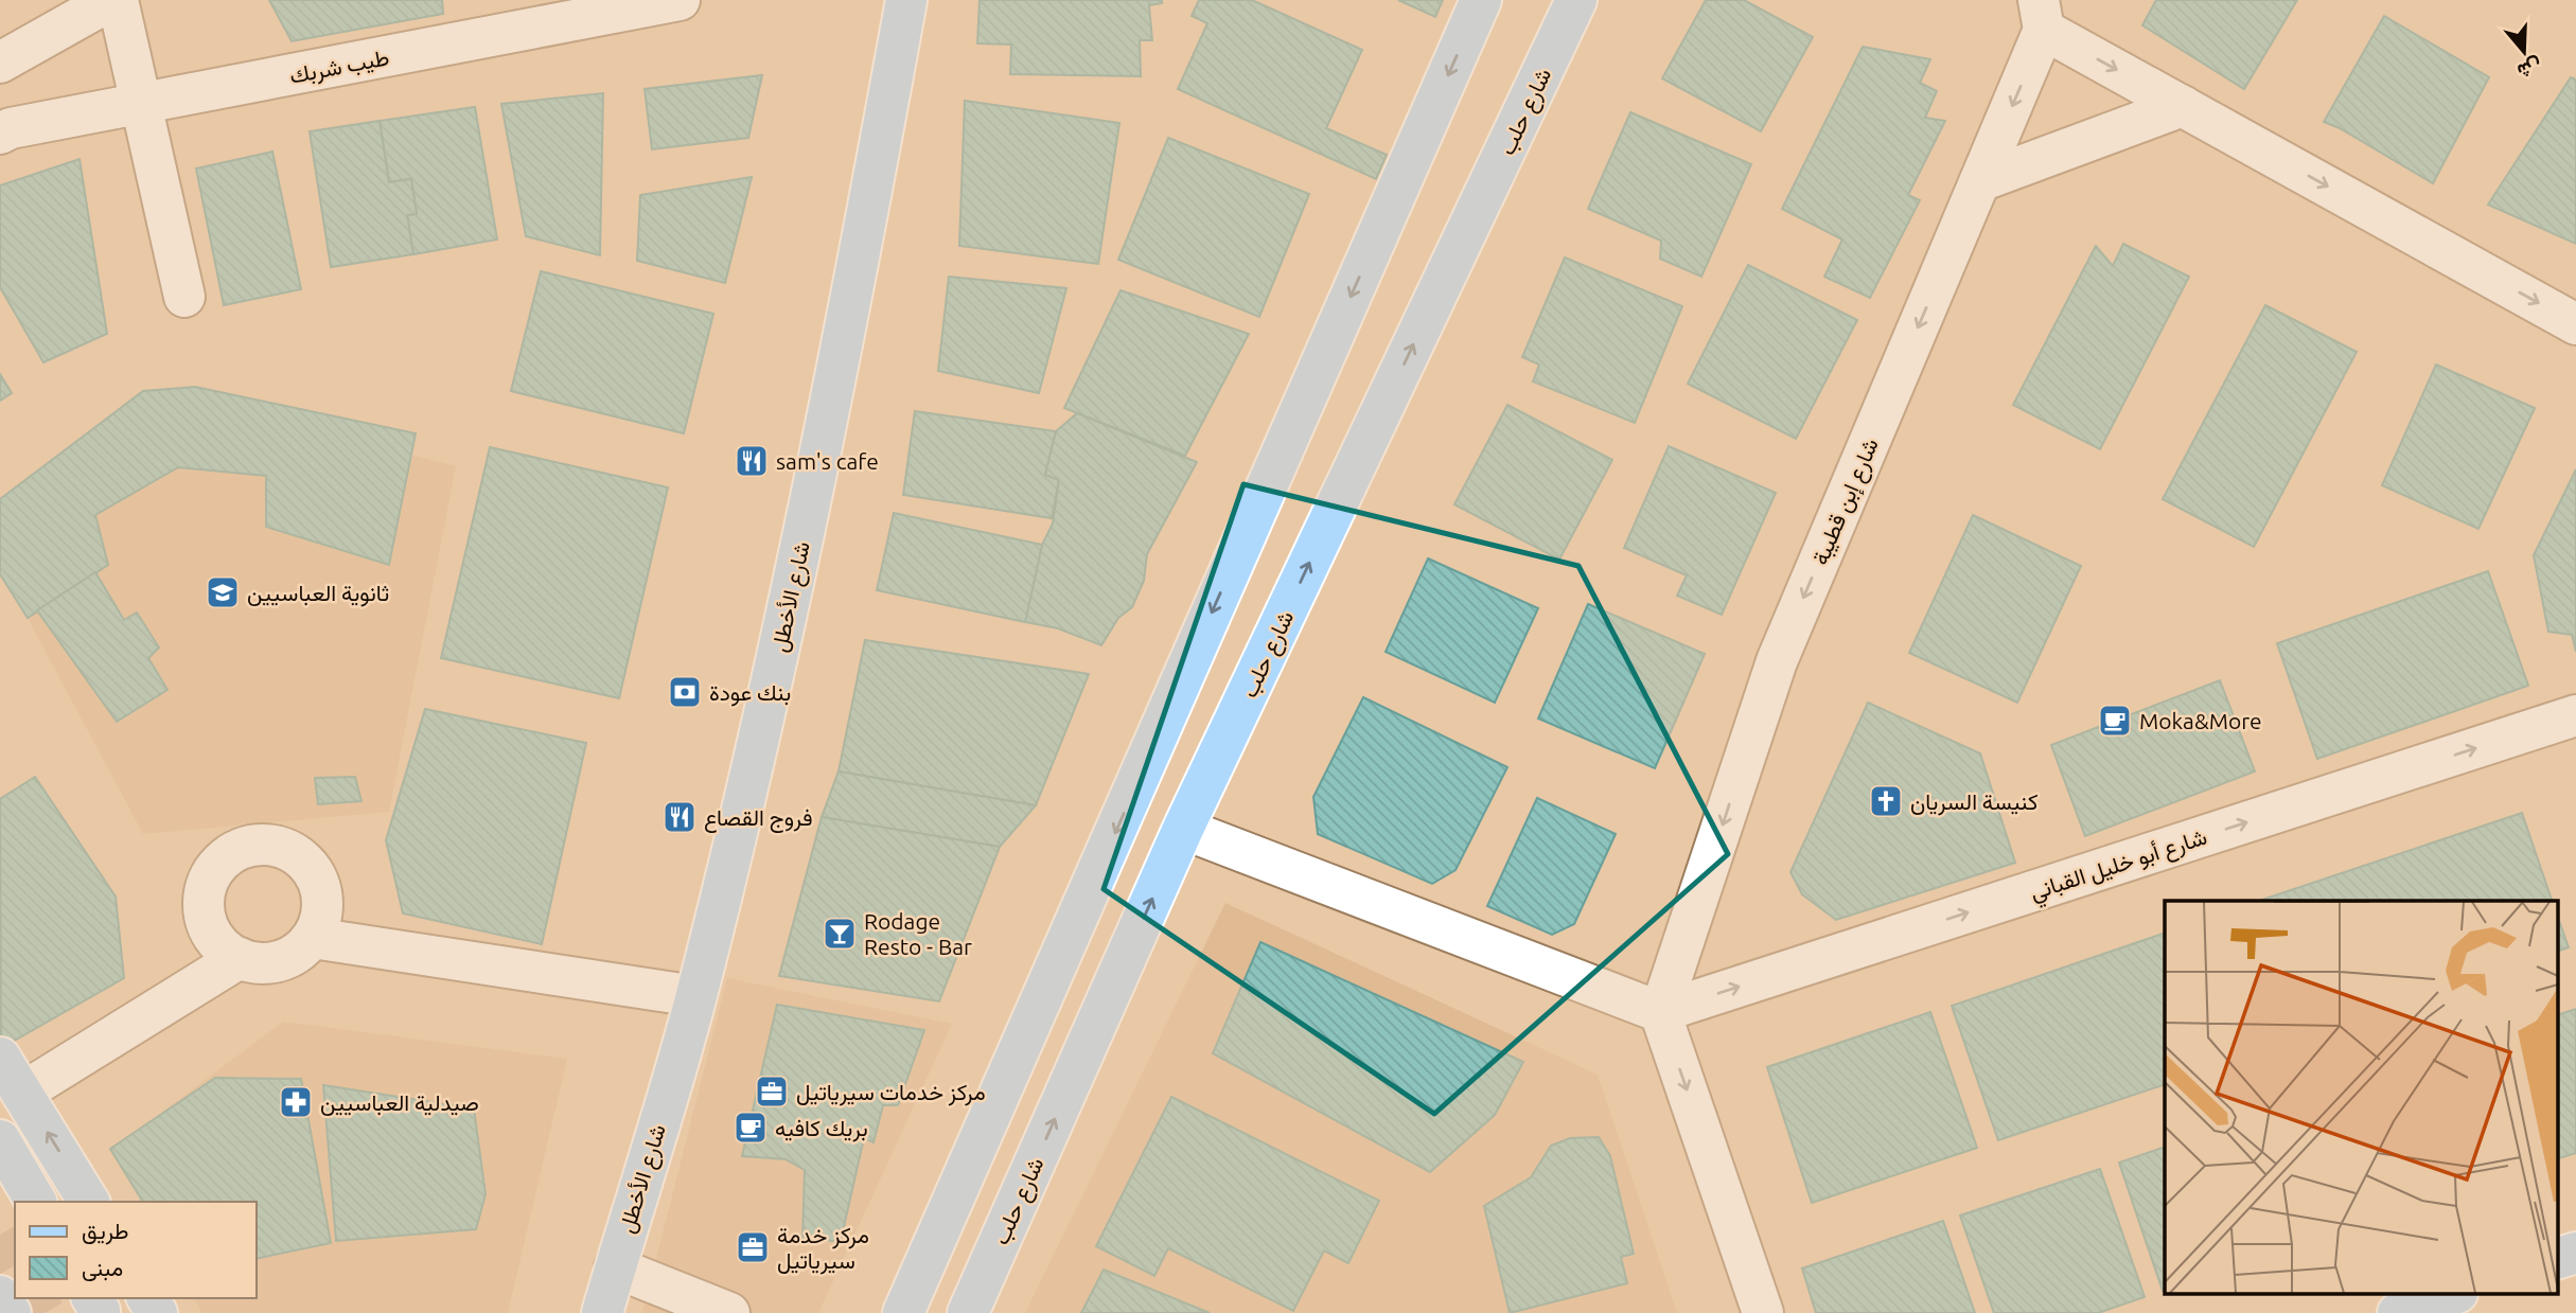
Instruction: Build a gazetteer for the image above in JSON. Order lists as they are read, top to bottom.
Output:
{
  "streets": {
    "main road": ["شارع حلب", "شارع الأخطل"],
    "street": ["طيب شربك", "شارع إبن قطيبة", "شارع أبو خليل القباني"]
  },
  "crossings": [
    ["شارع إبن قطيبة", "شارع أبو خليل القباني"]
  ],
  "one_way": ["شارع إبن قطيبة", "شارع أبو خليل القباني"],
  "places": {
    "restaurant": ["sam's cafe", "فروج القصاع"],
    "school or university": ["ثانوية العباسيين"],
    "bank": ["بنك عودة"],
    "cafe": ["Moka&More", "بريك كافيه"],
    "church": ["كنيسة السريان"],
    "bar": ["Rodage Resto - Bar"],
    "office": ["مركز خدمات سيرياتيل", "مركز خدمة سيرياتيل"],
    "pharmacy": ["صيدلية العباسيين"]
  },
  "legend": ["طريق", "مبنى"],
  "north": "bottom"
}
